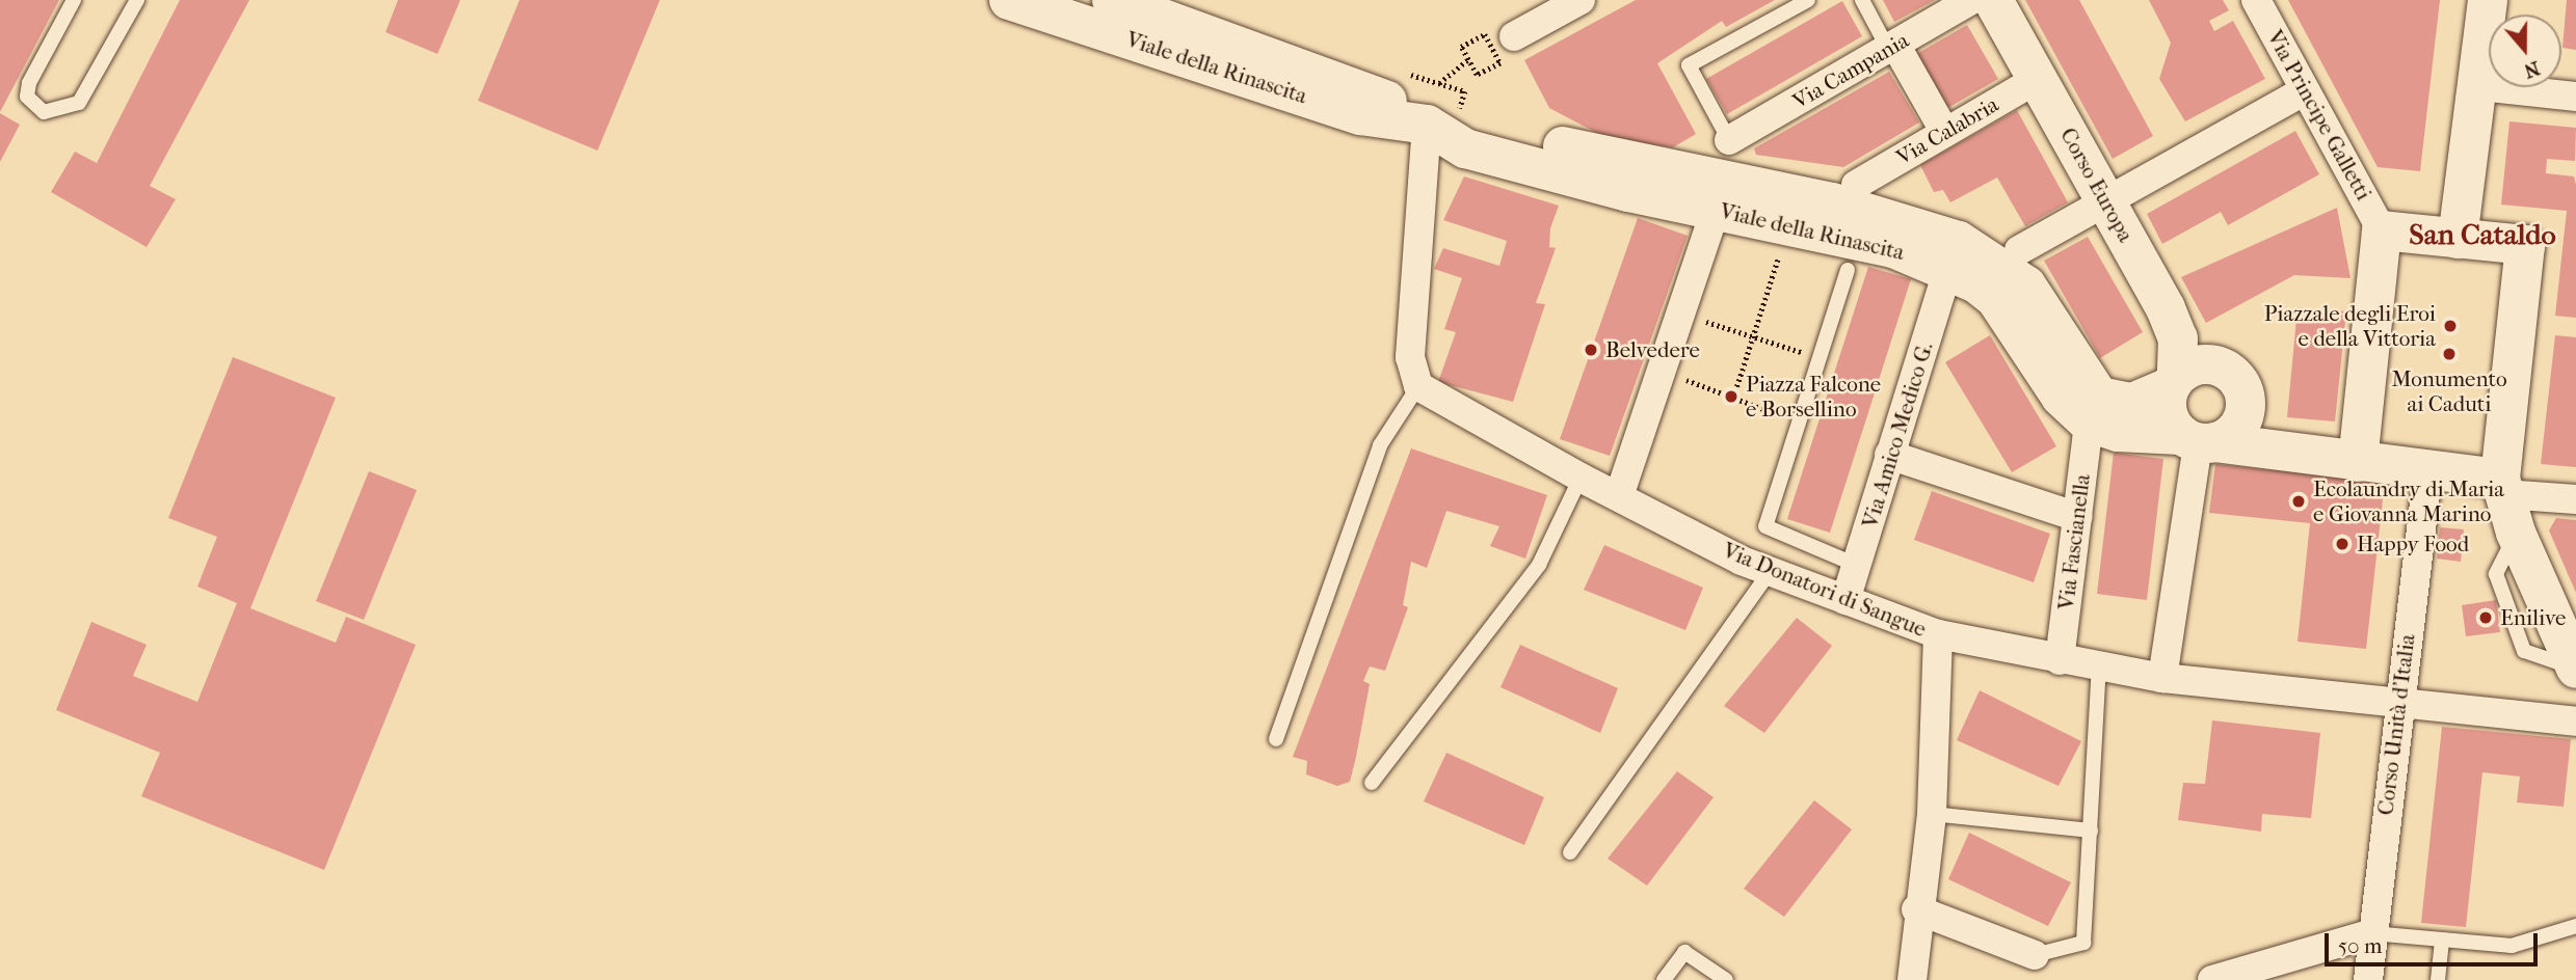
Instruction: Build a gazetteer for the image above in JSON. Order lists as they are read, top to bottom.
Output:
{
  "streets": {
    "street": [
      "Viale della Rinascita",
      "Via Campania",
      "Via Principe Galletti",
      "Via Calabria",
      "Corso Europa",
      "Via Amico Medico G.",
      "Via Fascianella",
      "Via Donatori di Sangue",
      "Corso Unità d'Italia"
    ]
  },
  "crossings": [
    ["Viale della Rinascita", "Corso Europa"],
    ["Viale della Rinascita", "Via Amico Medico G."],
    ["Viale della Rinascita", "Via Fascianella"],
    ["Via Calabria", "Corso Europa"],
    ["Via Amico Medico G.", "Via Donatori di Sangue"],
    ["Via Fascianella", "Via Donatori di Sangue"],
    ["Via Donatori di Sangue", "Corso Unità d'Italia"]
  ],
  "districts": ["San Cataldo"],
  "places": [
    "Piazzale degli Eroi e della Vittoria",
    "Belvedere",
    "Monumento ai Caduti",
    "Piazza Falcone e Borsellino",
    "Ecolaundry di Maria e Giovanna Marino",
    "Happy Food",
    "Enilive"
  ],
  "scale_bar": "50 m",
  "north": "bottom"
}
